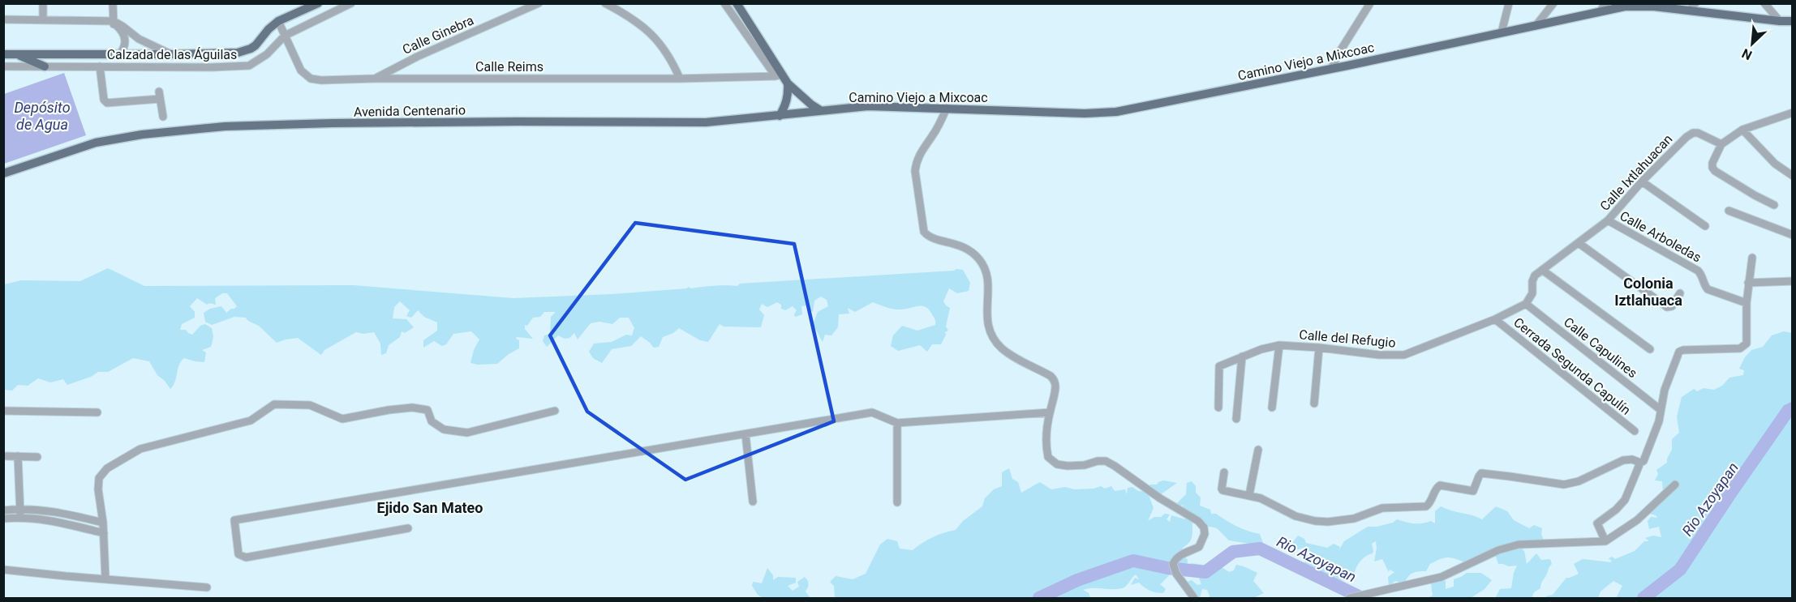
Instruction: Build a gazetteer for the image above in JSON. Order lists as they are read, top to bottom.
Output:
{
  "streets": {
    "main road": ["Calzada de las Águilas", "Camino Viejo a Mixcoac", "Avenida Centenario"],
    "street": [
      "Calle Ginebra",
      "Calle Reims",
      "Calle Ixtlahuacan",
      "Calle Arboledas",
      "Calle del Refugio",
      "Calle Capulines",
      "Cerrada Segunda Capulín"
    ]
  },
  "crossings": [
    ["Calle Ginebra", "Calle Reims"],
    ["Calzada de las Águilas", "Calle Reims"],
    ["Camino Viejo a Mixcoac", "Avenida Centenario"],
    ["Calle Ixtlahuacan", "Calle Arboledas"],
    ["Calle Ixtlahuacan", "Calle del Refugio"],
    ["Calle Ixtlahuacan", "Calle Capulines"],
    ["Calle del Refugio", "Calle Capulines"],
    ["Calle del Refugio", "Cerrada Segunda Capulín"]
  ],
  "districts": ["Colonia Iztlahuaca", "Ejido San Mateo"],
  "water": ["Depósito de Agua", "Rio Azoyapan"],
  "north": "bottom left"
}
